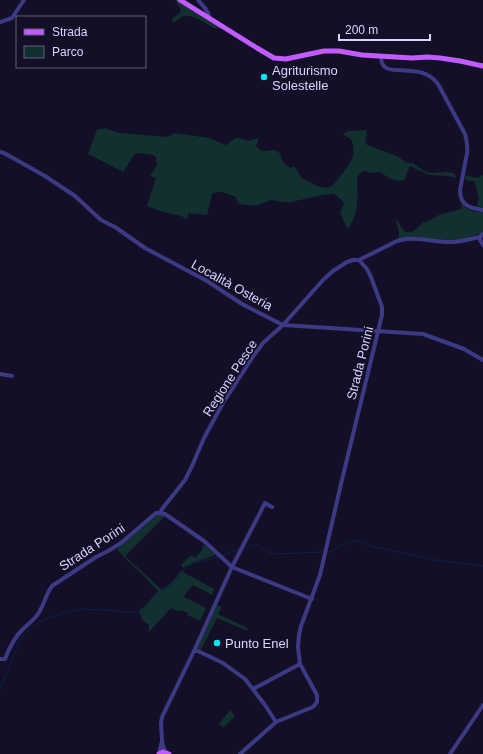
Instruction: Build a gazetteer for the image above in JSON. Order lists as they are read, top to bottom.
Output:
{
  "streets": {
    "street": ["Località Osteria", "Strada Porini", "Regione Pesce"]
  },
  "crossings": [
    ["Località Osteria", "Strada Porini"],
    ["Località Osteria", "Regione Pesce"],
    ["Strada Porini", "Regione Pesce"]
  ],
  "places": ["Agriturismo Solestelle", "Punto Enel"],
  "legend": ["Strada", "Parco"],
  "scale_bar": "200 m"
}
